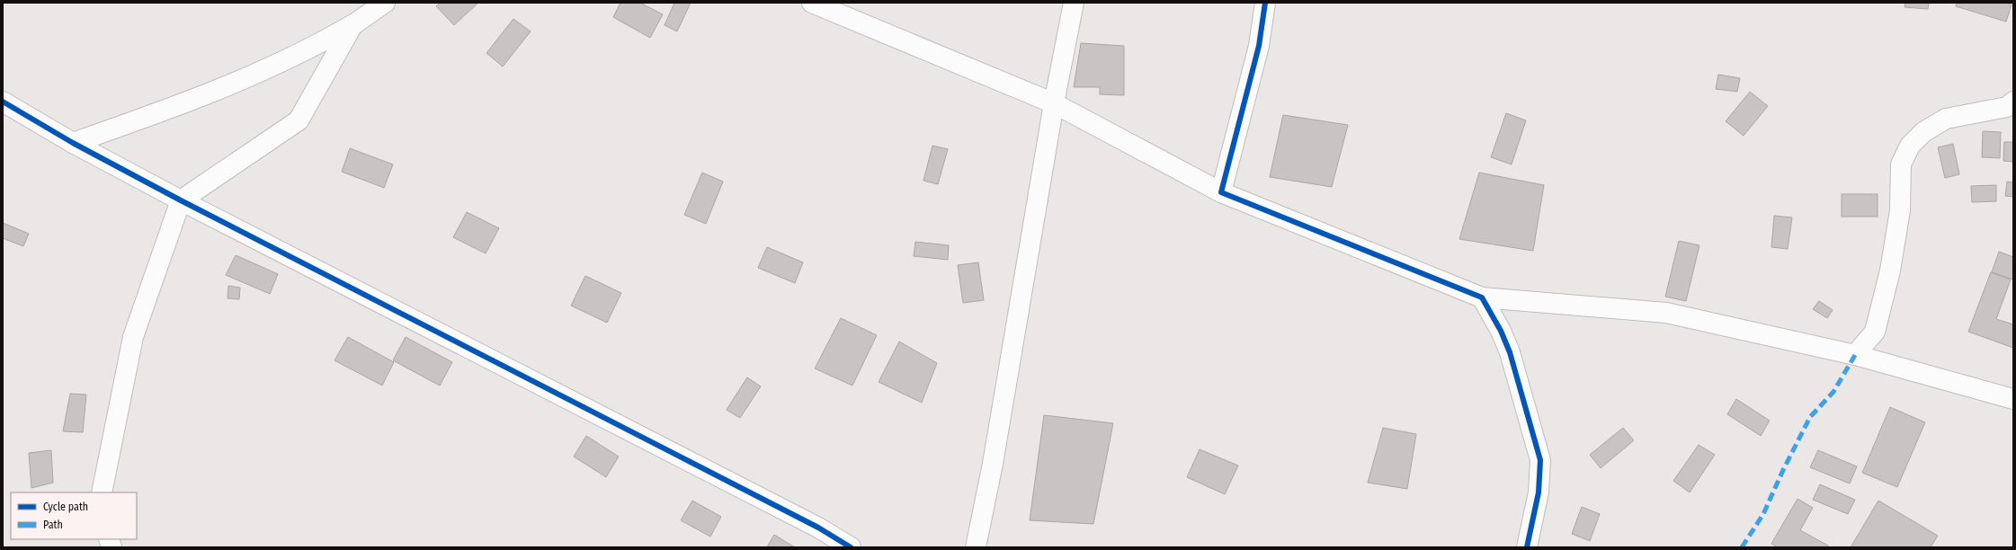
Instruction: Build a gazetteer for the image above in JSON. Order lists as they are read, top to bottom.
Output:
{
  "legend": ["Cycle path", "Path"]
}
